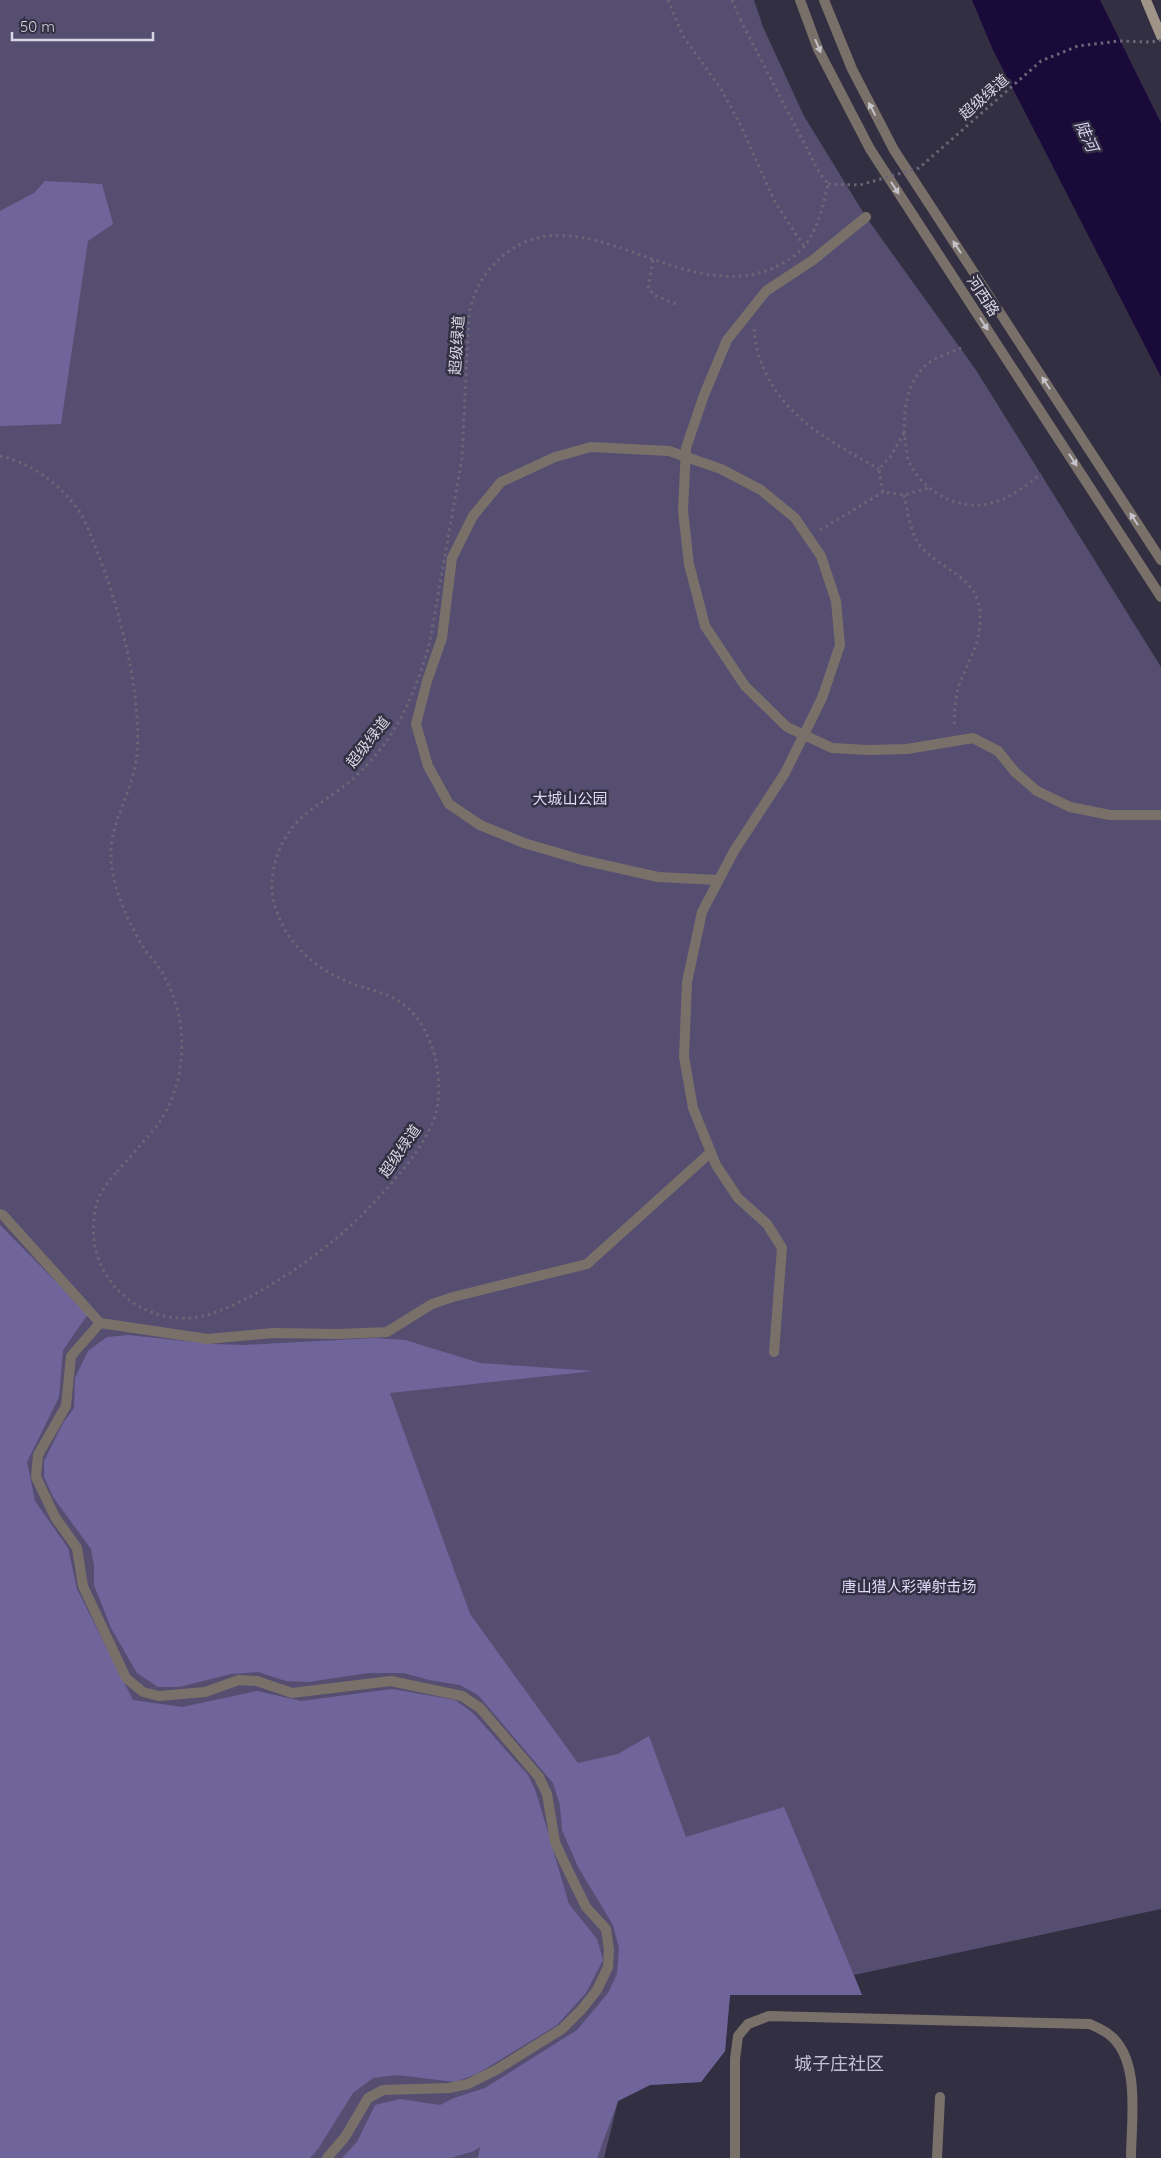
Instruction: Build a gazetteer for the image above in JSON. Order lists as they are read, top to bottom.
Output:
{
  "streets": {
    "street": ["河西路"],
    "path": ["超级绿道"]
  },
  "districts": ["城子庄社区"],
  "water": ["陡河"],
  "parks": ["大城山公园", "唐山猎人彩弹射击场"],
  "scale_bar": "50 m"
}
